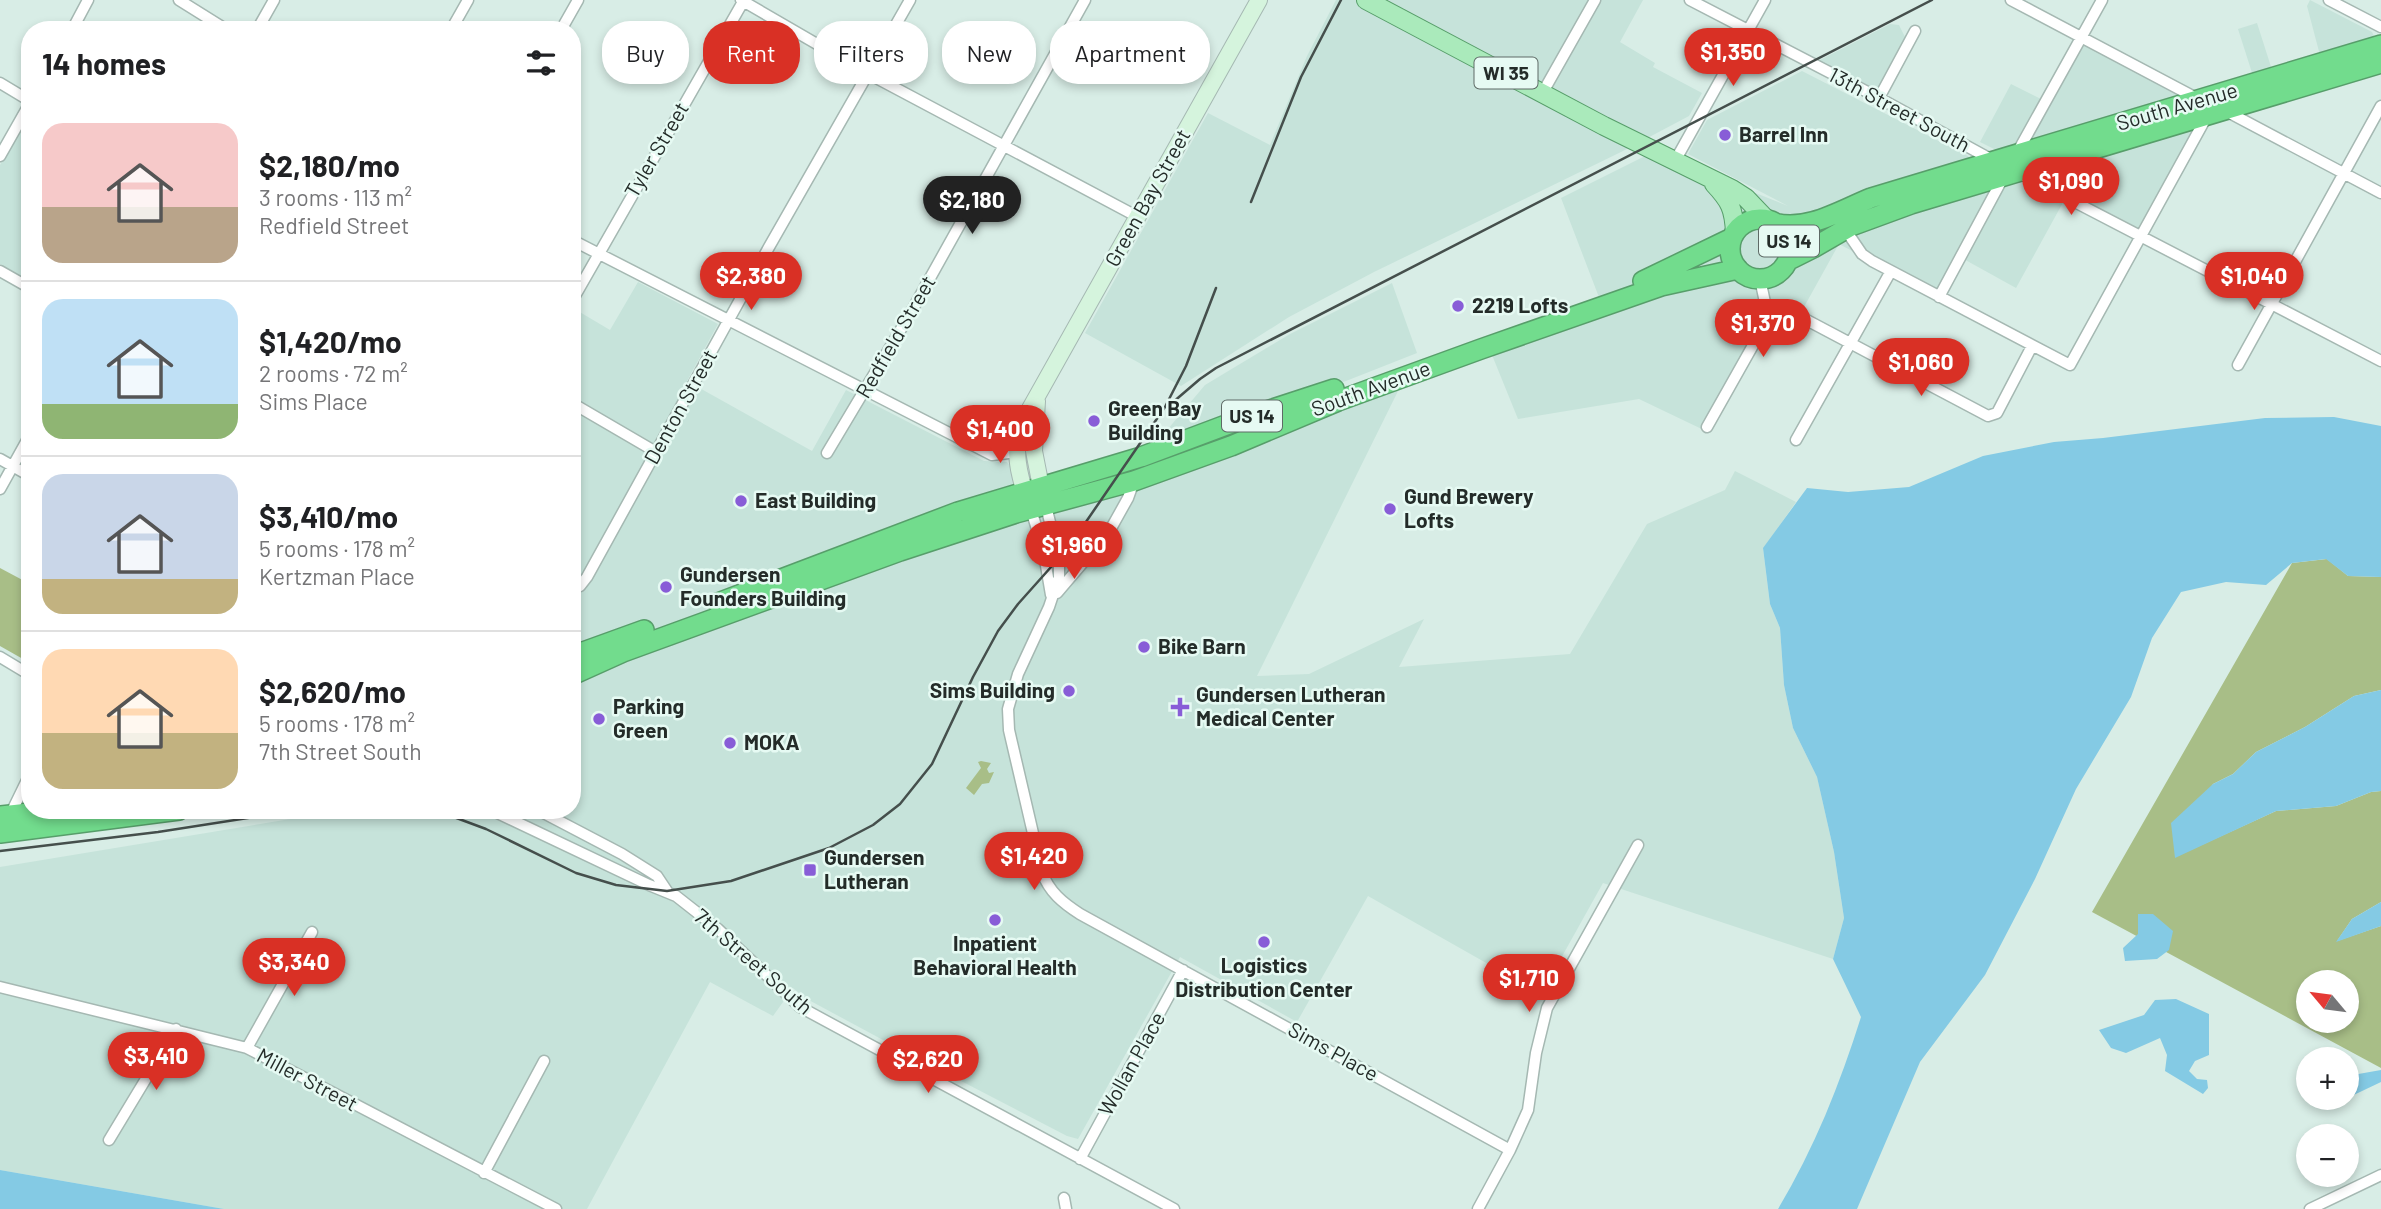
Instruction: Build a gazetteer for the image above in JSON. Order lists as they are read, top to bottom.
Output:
{
  "streets": {
    "highway": ["South Avenue", "US 14"],
    "main road": ["WI 35"],
    "street": [
      "13th Street South",
      "Tyler Street",
      "Green Bay Street",
      "Redfield Street",
      "Denton Street",
      "7th Street South",
      "Sims Place",
      "Wollan Place",
      "Miller Street"
    ]
  },
  "crossings": [
    ["WI 35", "South Avenue"],
    ["WI 35", "US 14"],
    ["South Avenue", "13th Street South"],
    ["South Avenue", "Green Bay Street"],
    ["South Avenue", "US 14"],
    ["South Avenue", "Sims Place"],
    ["Green Bay Street", "Sims Place"],
    ["7th Street South", "Wollan Place"],
    ["Sims Place", "Wollan Place"]
  ],
  "places": {
    "other": [
      "Barrel Inn",
      "2219 Lofts",
      "Green Bay Building",
      "East Building",
      "Gund Brewery Lofts",
      "Gundersen Founders Building",
      "Bike Barn",
      "Sims Building",
      "Parking Green",
      "MOKA",
      "Inpatient Behavioral Health",
      "Logistics Distribution Center"
    ],
    "health": ["Gundersen Lutheran Medical Center"],
    "transit": ["Gundersen Lutheran"]
  },
  "north": "top left",
  "page": {
    "chip": [
      "Buy",
      "Rent",
      "Filters",
      "New",
      "Apartment"
    ],
    "heading": "14 homes",
    "price": [
      "$1,350",
      "$1,090",
      "$2,180",
      "$2,380",
      "$1,040",
      "$1,370",
      "$1,060",
      "$1,400",
      "$1,960",
      "$1,420",
      "$3,340",
      "$1,710",
      "$3,410",
      "$2,620"
    ],
    "list": [
      {
        "name": "$2,180/mo",
        "note": "3 rooms · 113 m² · Redfield Street"
      },
      {
        "name": "$1,420/mo",
        "note": "2 rooms · 72 m² · Sims Place"
      },
      {
        "name": "$3,410/mo",
        "note": "5 rooms · 178 m² · Kertzman Place"
      },
      {
        "name": "$2,620/mo",
        "note": "5 rooms · 178 m² · 7th Street South"
      }
    ],
    "map_buttons": ["+", "−"]
  }
}
